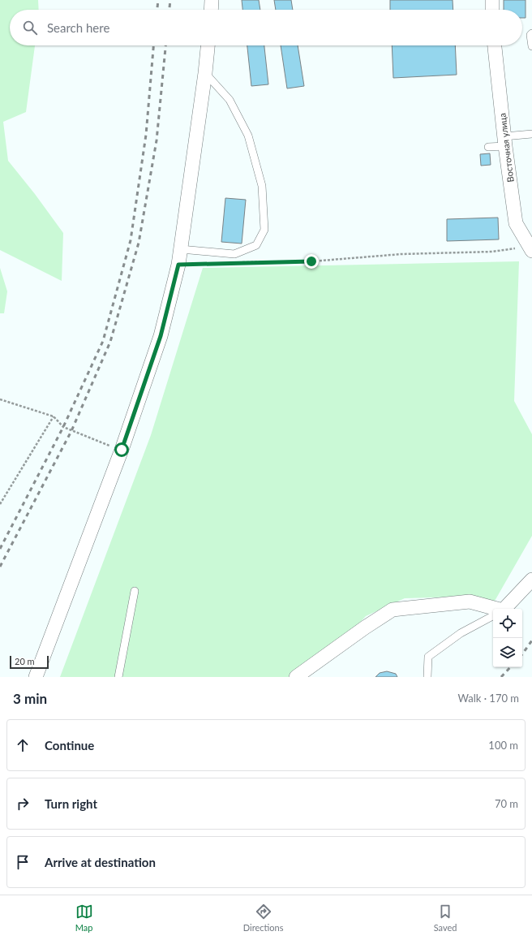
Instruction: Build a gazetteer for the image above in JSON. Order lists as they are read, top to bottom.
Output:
{
  "streets": {
    "street": ["Восточная улица"]
  },
  "scale_bar": "20 m",
  "page": {
    "search": "Search here",
    "scale": "20 m",
    "heading": ["3 min", "Walk · 170 m"],
    "list": [
      ["Continue", "100 m"],
      ["Turn right", "70 m"],
      "Arrive at destination"
    ],
    "nav": ["Map", "Directions", "Saved"]
  }
}
